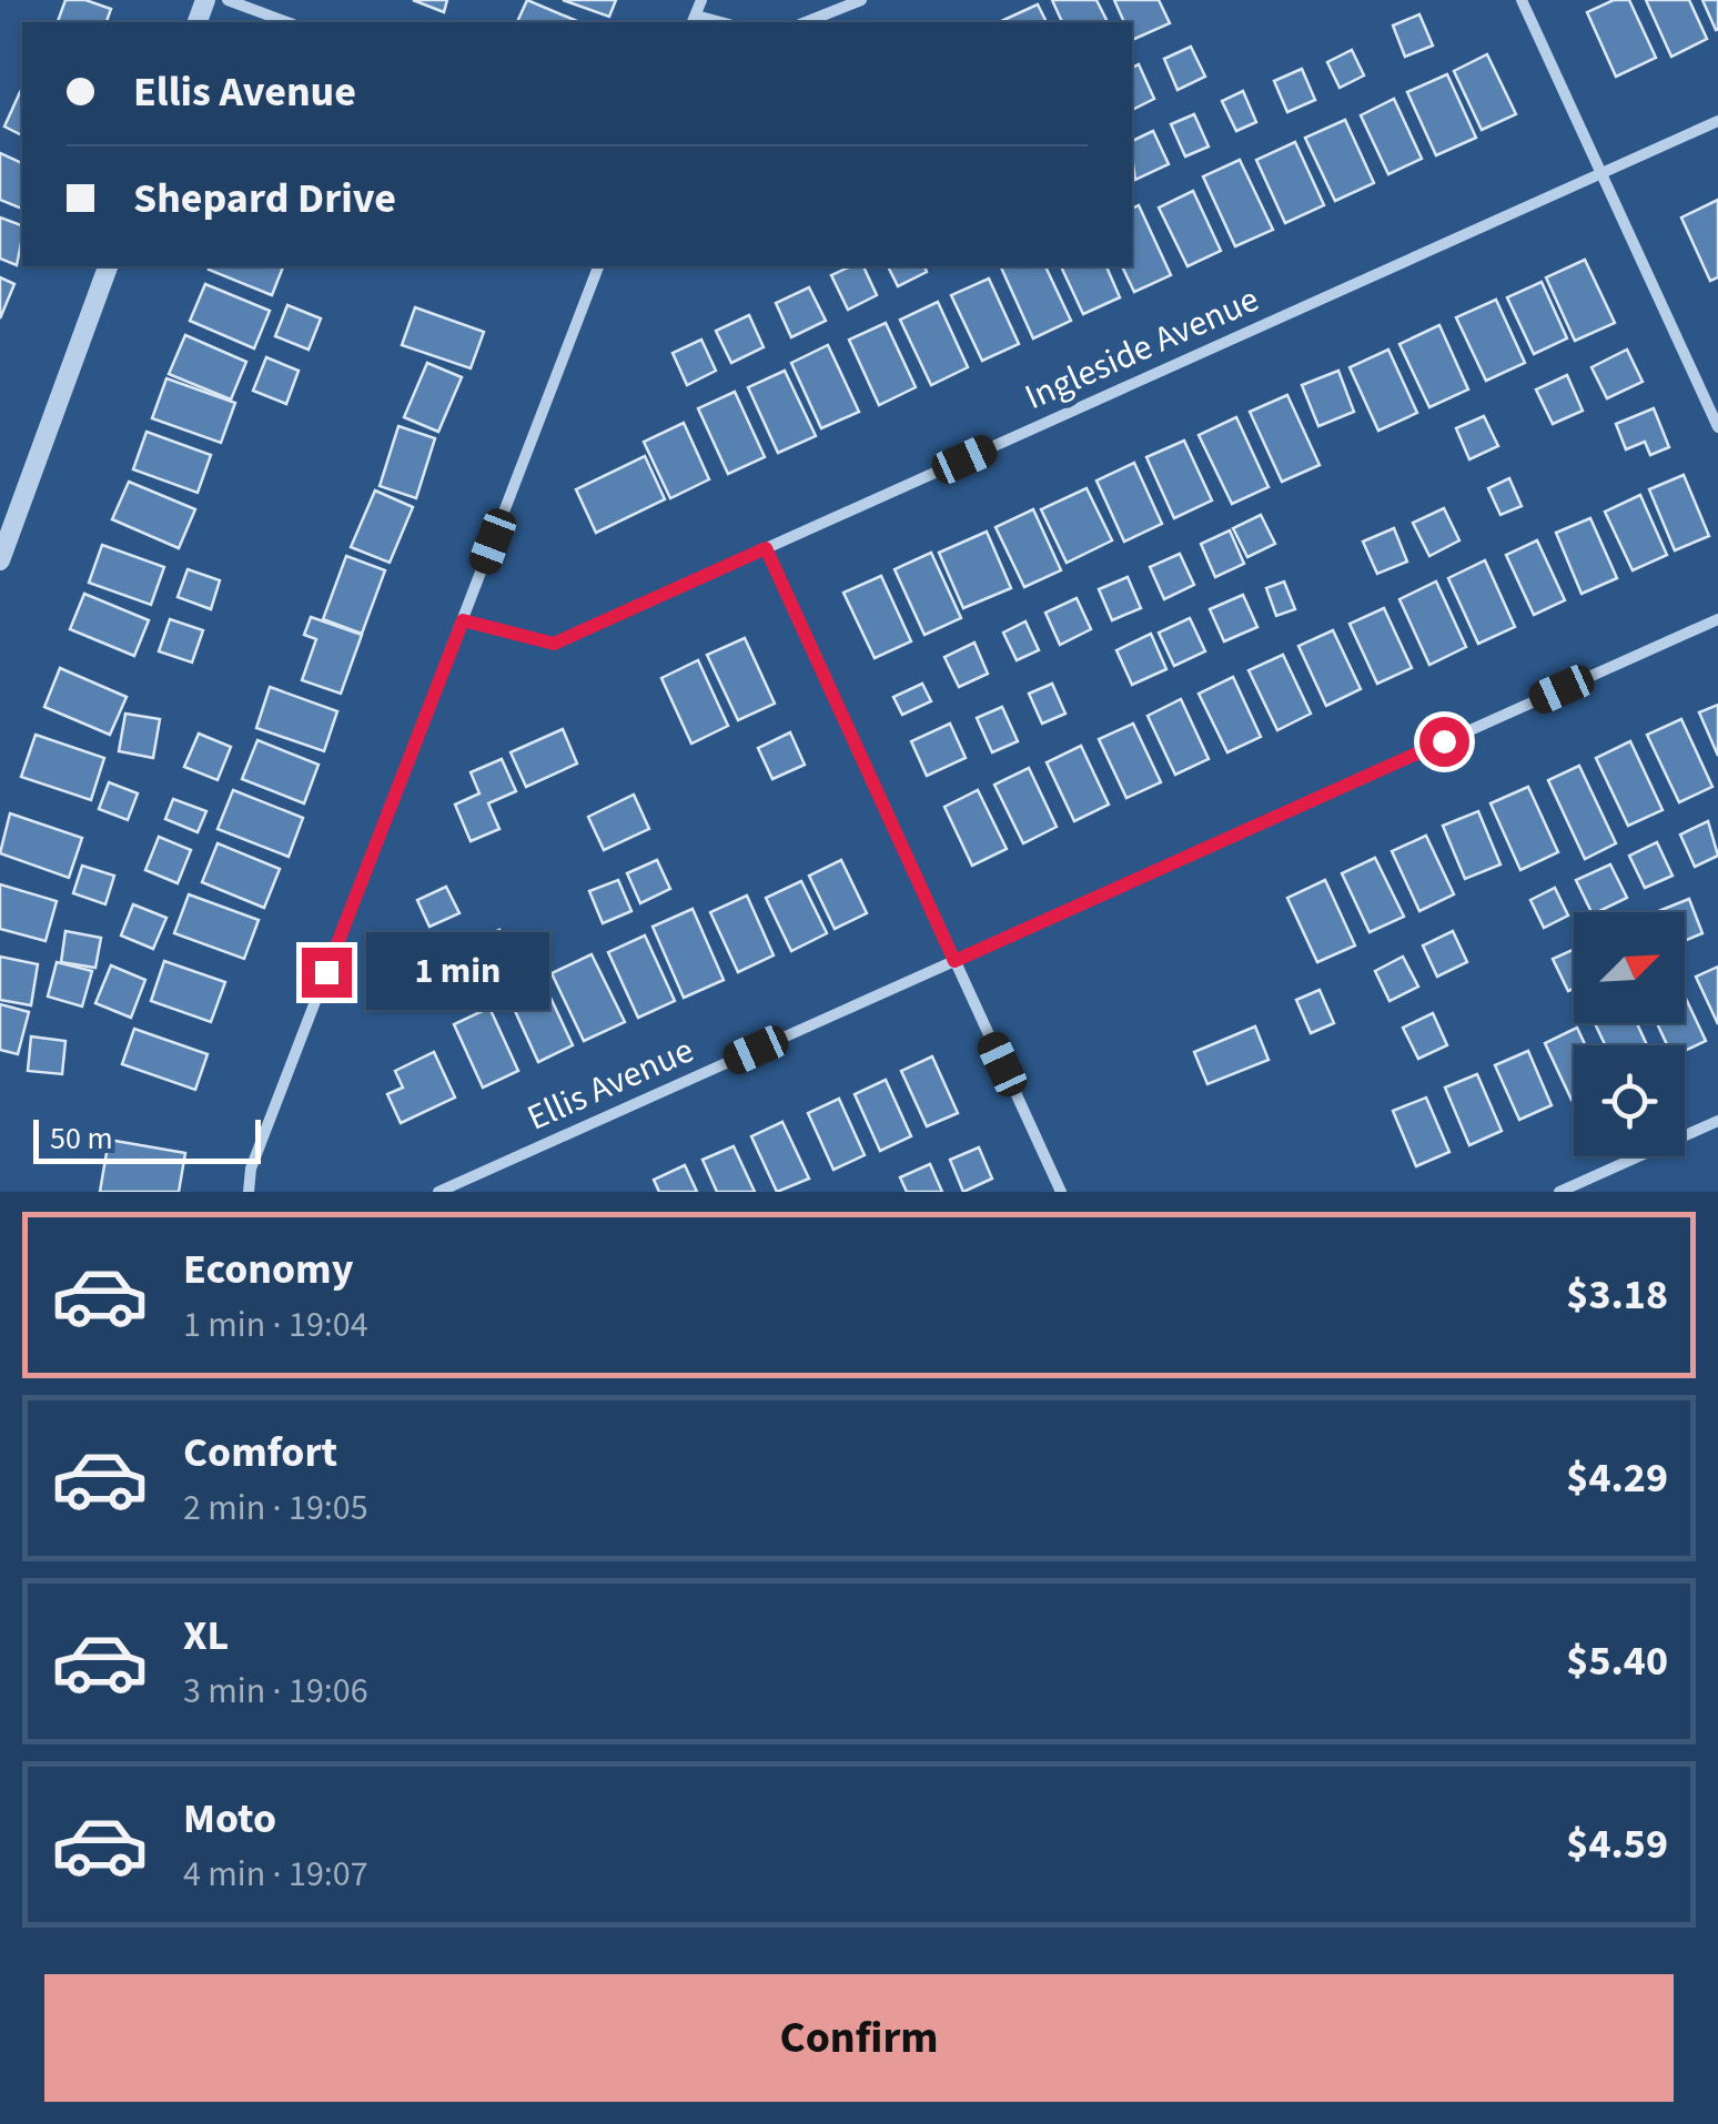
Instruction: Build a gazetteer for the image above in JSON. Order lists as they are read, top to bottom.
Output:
{
  "streets": {
    "street": ["Ingleside Avenue", "Ellis Avenue"]
  },
  "scale_bar": "50 m",
  "north": "top right",
  "page": {
    "banner": ["Ellis Avenue", "Shepard Drive"],
    "bubble": "1 min",
    "scale": "50 m",
    "list": [
      {
        "name": "Economy",
        "note": "1 min · 19:04",
        "value": "$3.18"
      },
      {
        "name": "Comfort",
        "note": "2 min · 19:05",
        "value": "$4.29"
      },
      {
        "name": "XL",
        "note": "3 min · 19:06",
        "value": "$5.40"
      },
      {
        "name": "Moto",
        "note": "4 min · 19:07",
        "value": "$4.59"
      }
    ],
    "buttons": "Confirm"
  }
}
